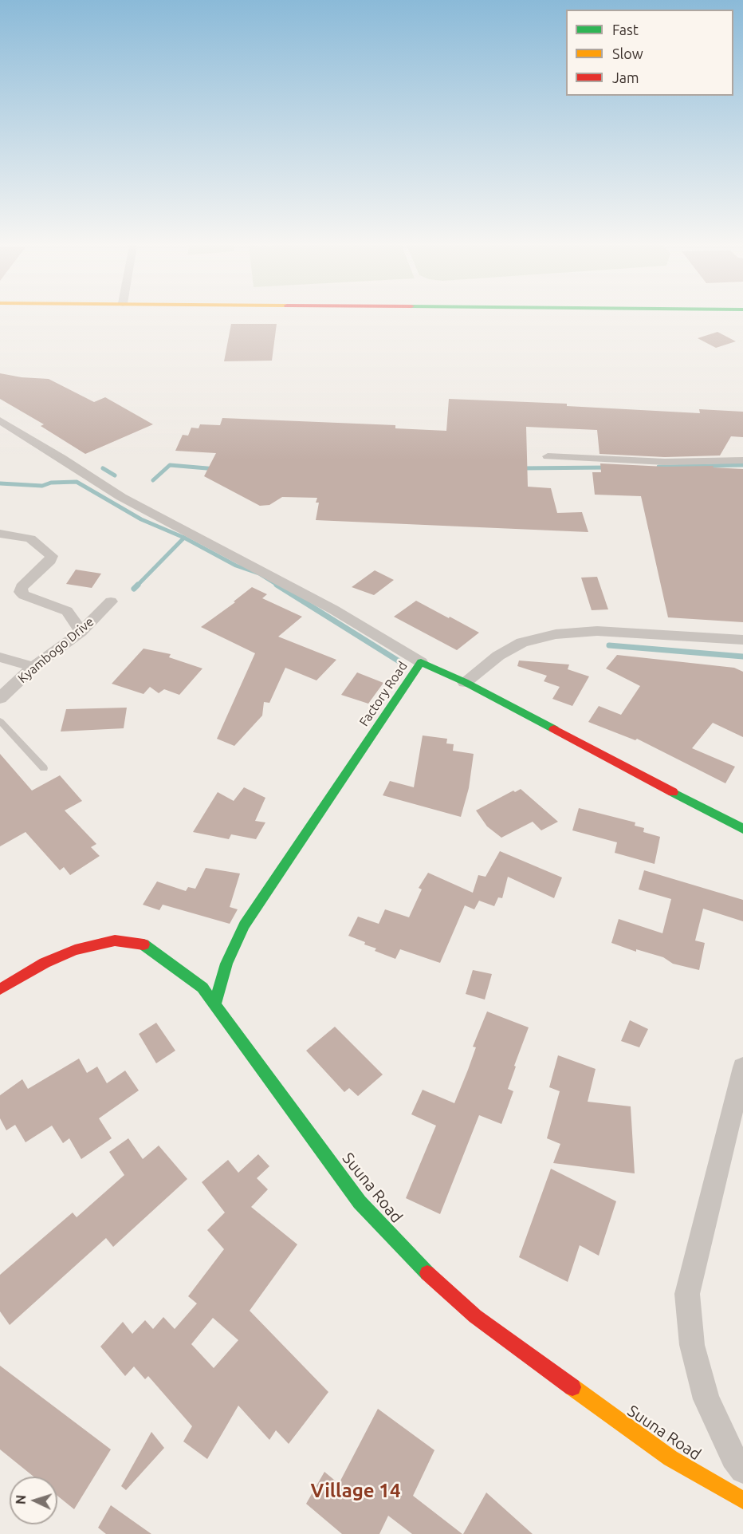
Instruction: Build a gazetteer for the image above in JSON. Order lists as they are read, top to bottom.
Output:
{
  "streets": {
    "street": ["Kyambogo Drive", "Factory Road", "Suuna Road"]
  },
  "crossings": [
    ["Factory Road", "Suuna Road"]
  ],
  "districts": ["Village 14"],
  "legend": ["Fast", "Slow", "Jam"],
  "north": "left"
}
